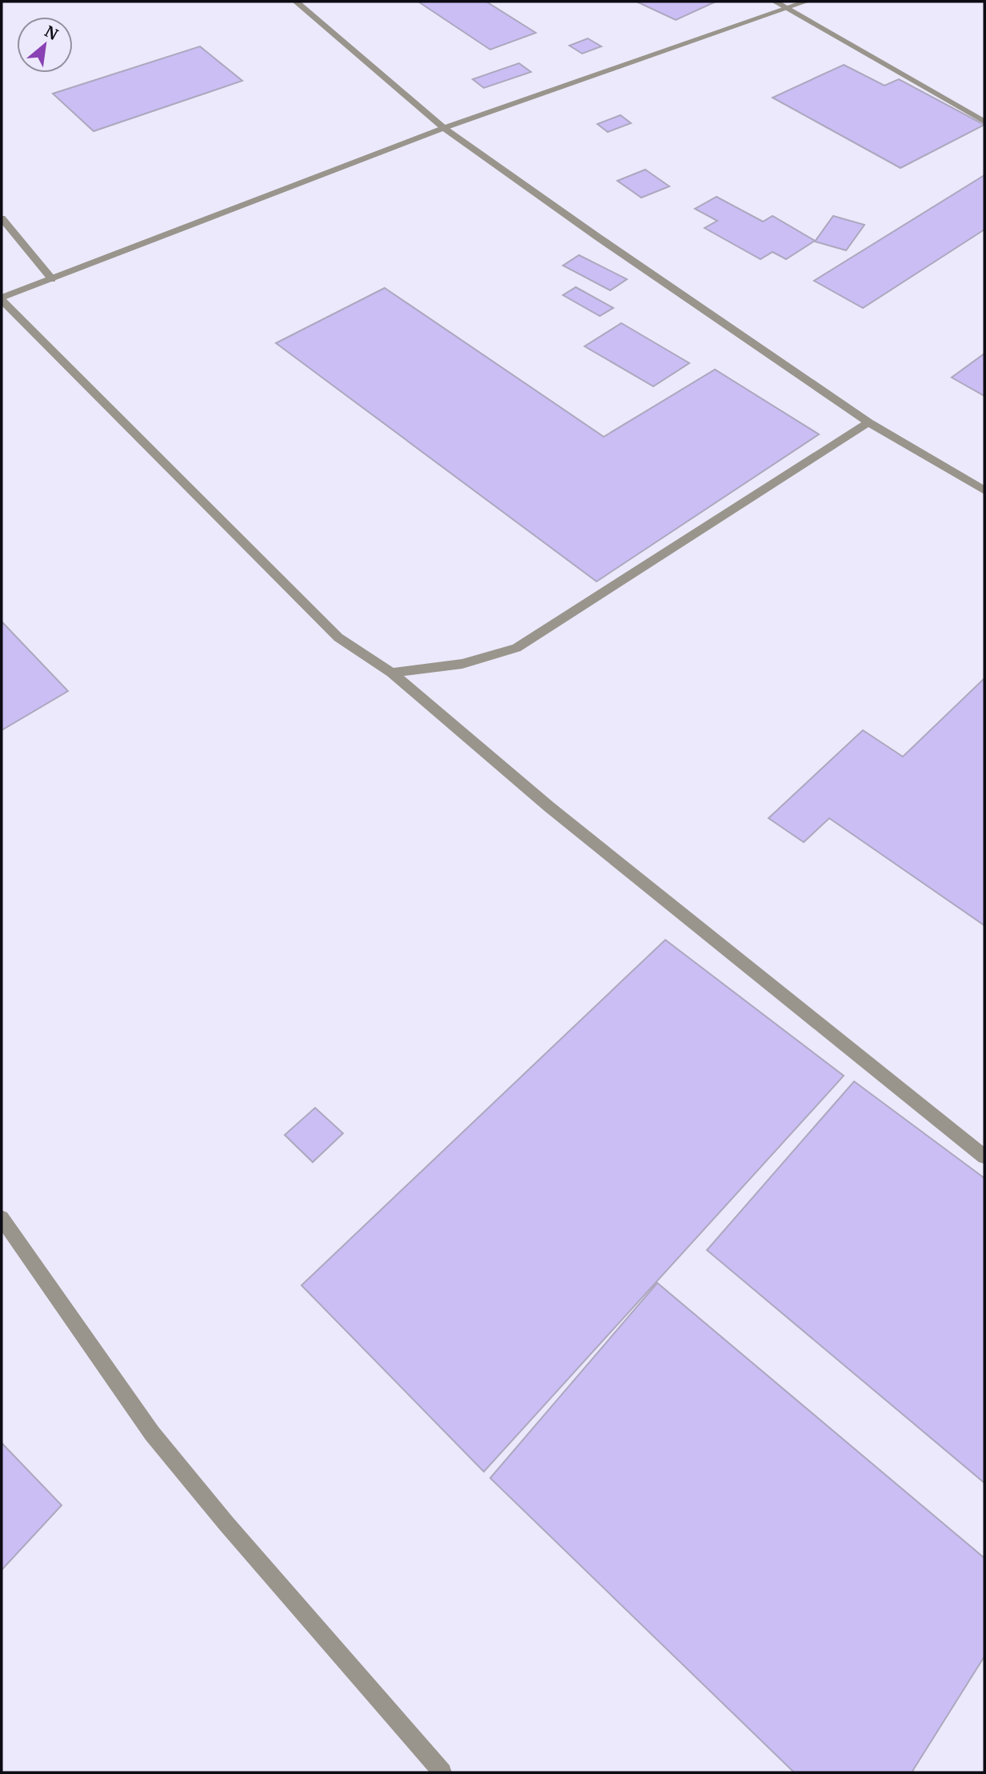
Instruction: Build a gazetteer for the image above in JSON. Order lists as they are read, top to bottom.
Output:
{
  "north": "top right"
}
